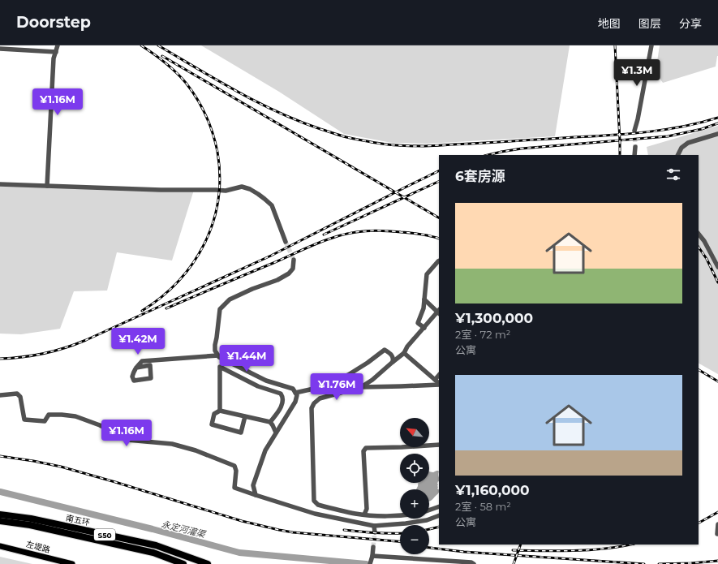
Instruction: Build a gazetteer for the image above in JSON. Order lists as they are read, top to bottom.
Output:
{
  "streets": {
    "highway": ["南五环", "S50"],
    "main road": ["左堤路"]
  },
  "water": ["永定河灌渠"],
  "north": "top left",
  "page": {
    "header": "Doorstep",
    "nav": ["地图", "图层", "分享"],
    "price": [
      "¥1.3M",
      "¥1.16M",
      "¥1.42M",
      "¥1.44M",
      "¥1.76M",
      "¥1.16M"
    ],
    "heading": "6套房源",
    "list": [
      {
        "name": "¥1,300,000",
        "note": "2室 · 72 m² · 公寓"
      },
      {
        "name": "¥1,160,000",
        "note": "2室 · 58 m² · 公寓"
      }
    ],
    "map_buttons": ["+", "−"]
  }
}
